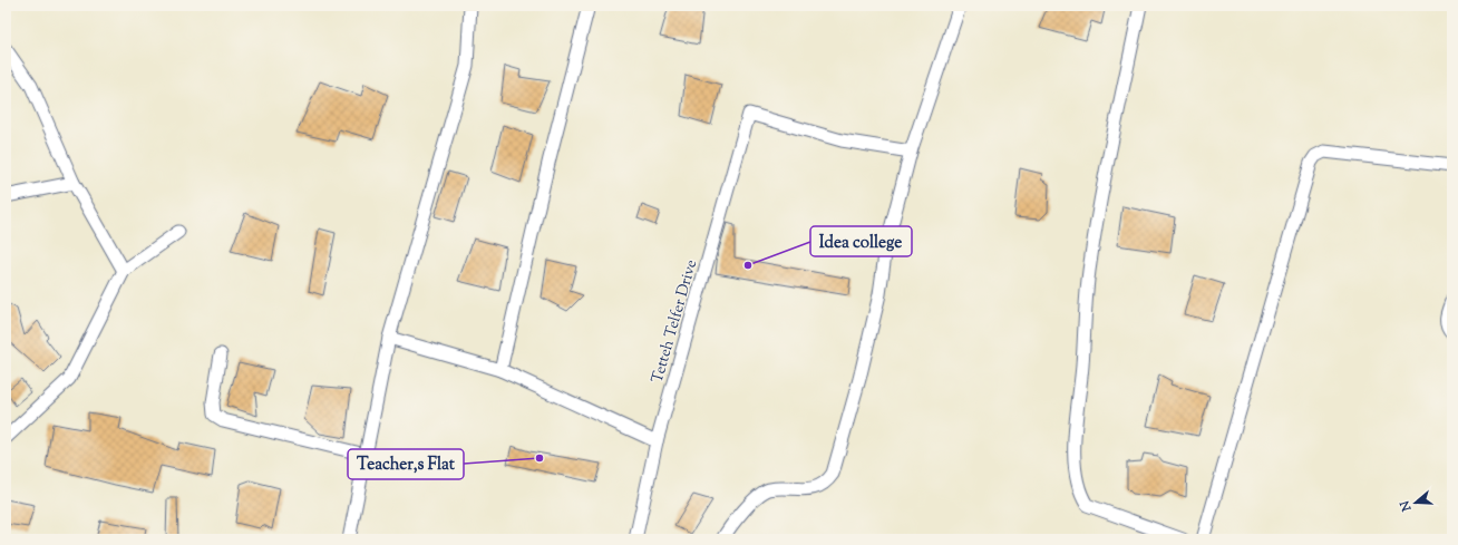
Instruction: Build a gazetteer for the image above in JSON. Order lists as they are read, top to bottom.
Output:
{
  "streets": {
    "street": ["Tetteh Telfer Drive"]
  },
  "places": ["Idea college", "Teacher,s Flat"],
  "north": "left"
}
